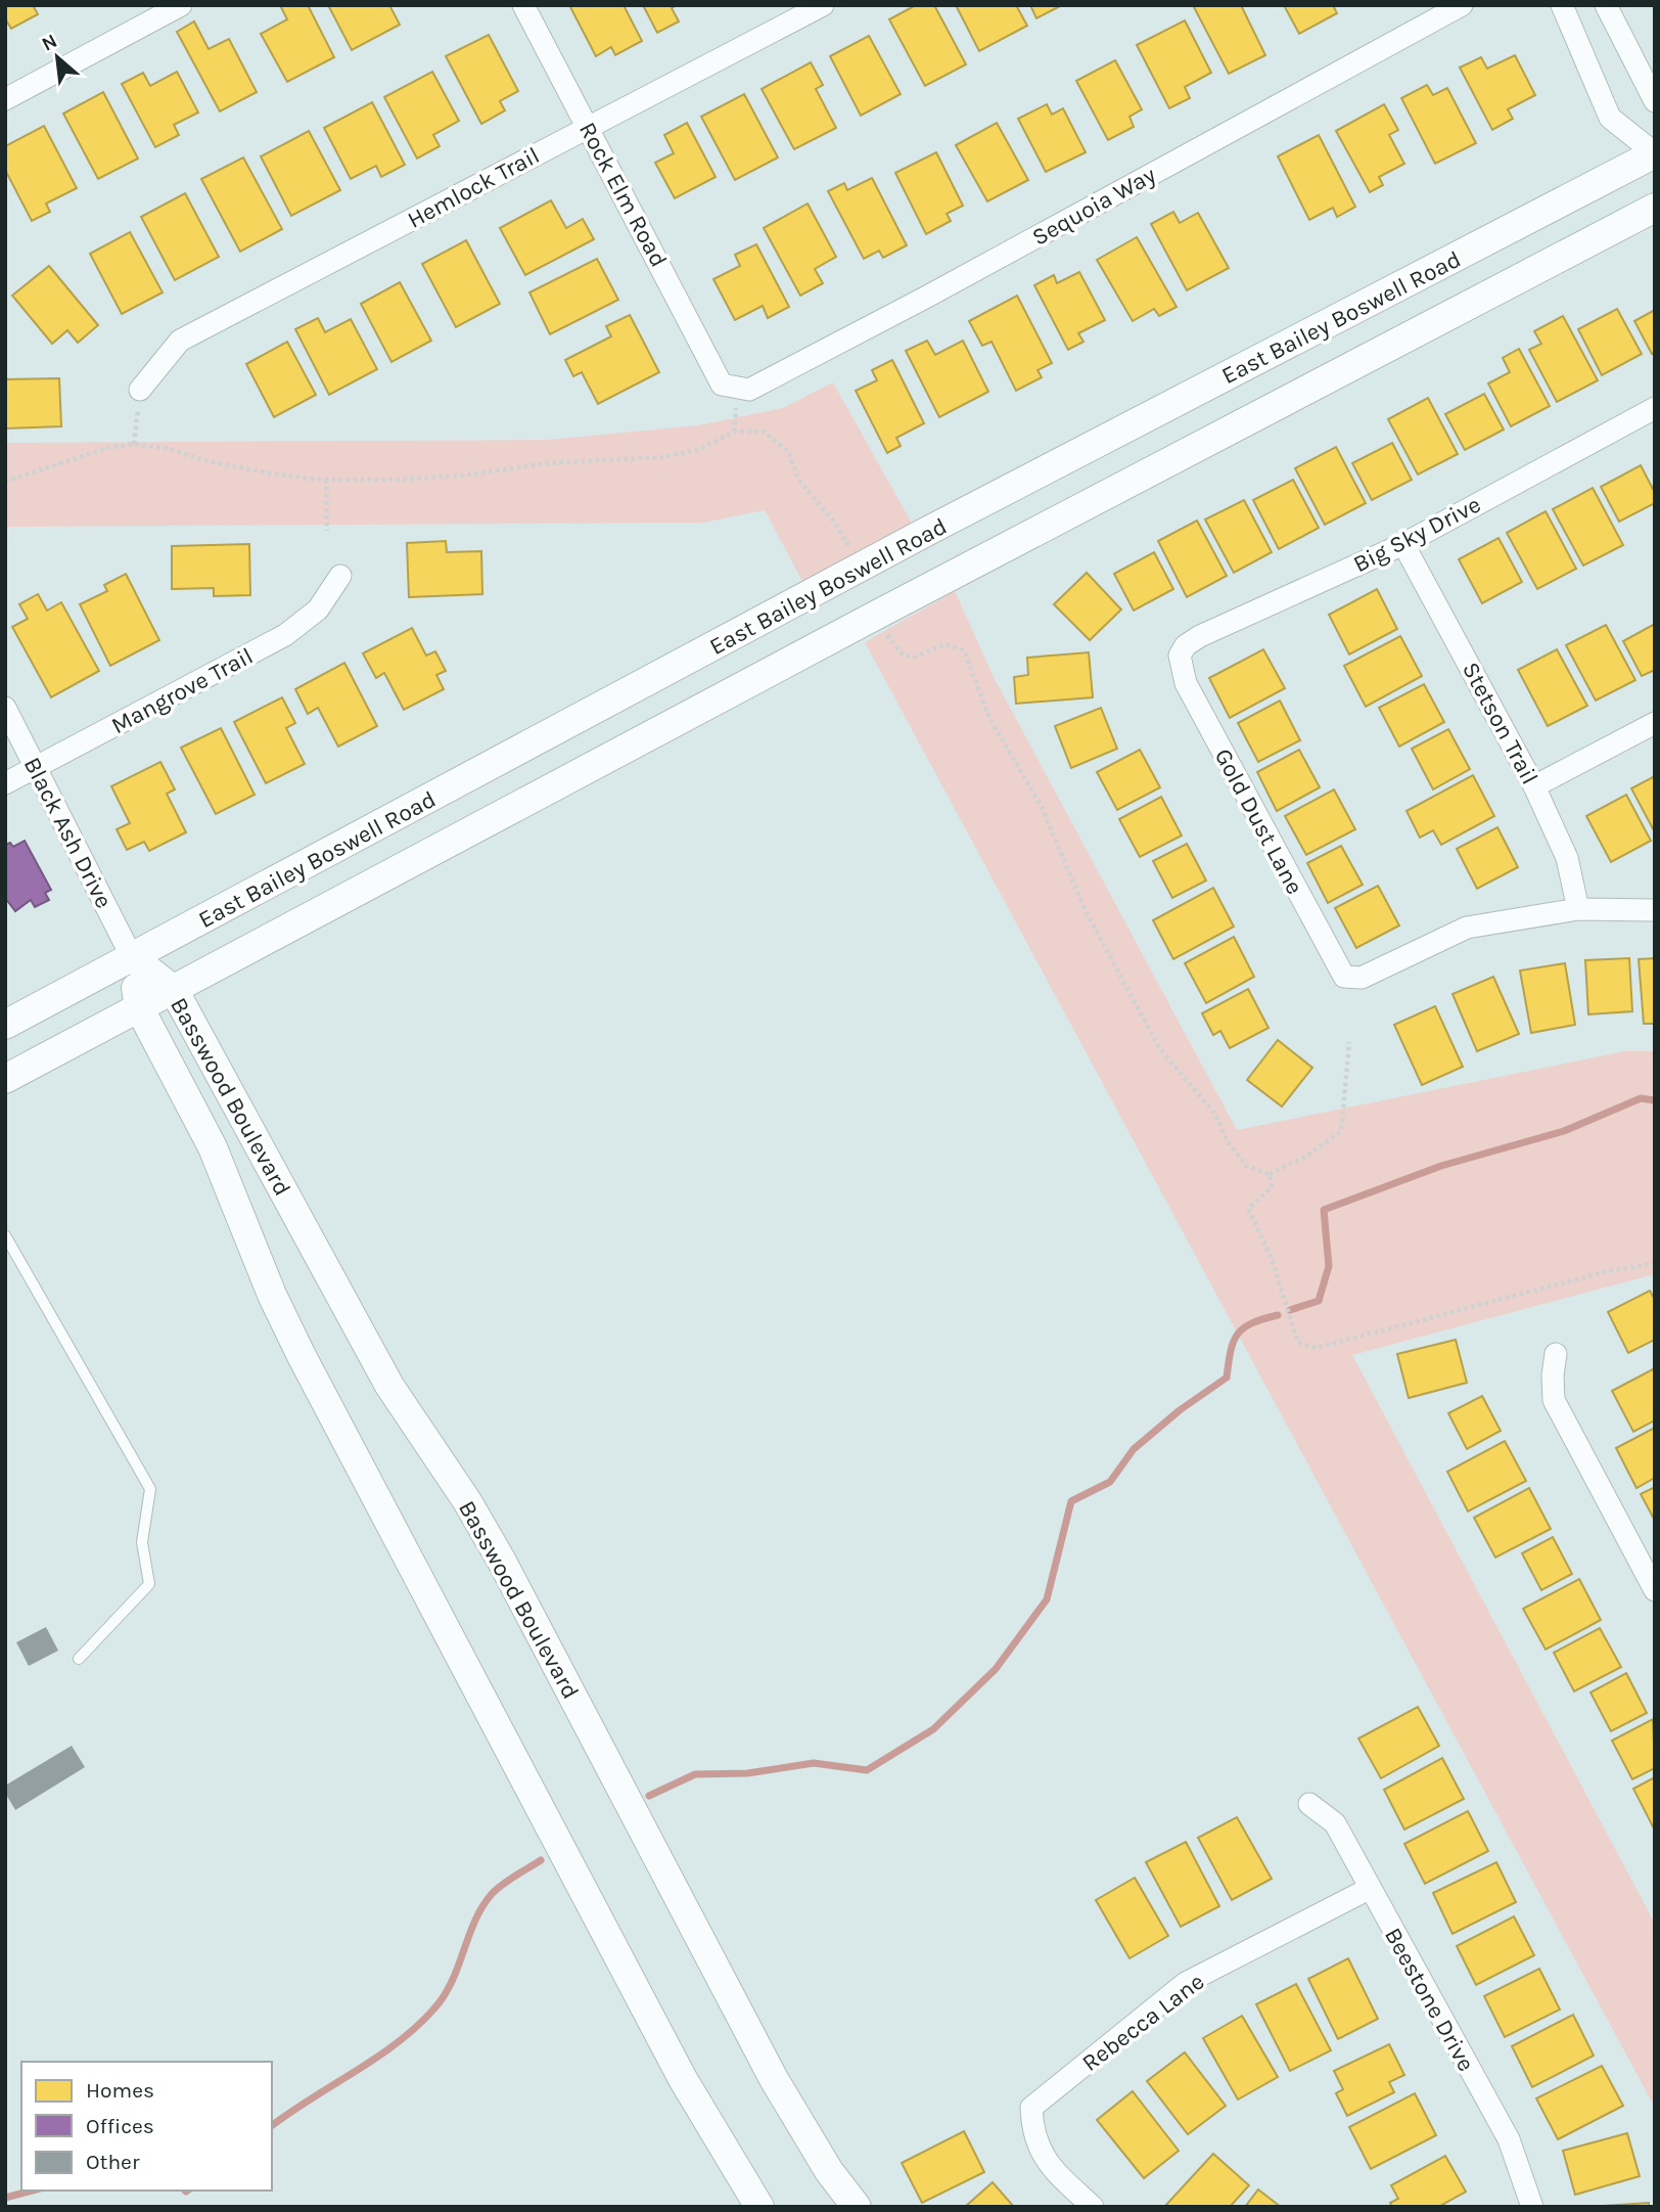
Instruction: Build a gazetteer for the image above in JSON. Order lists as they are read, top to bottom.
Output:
{
  "streets": {
    "main road": ["East Bailey Boswell Road", "Basswood Boulevard"],
    "street": [
      "Hemlock Trail",
      "Rock Elm Road",
      "Sequoia Way",
      "Big Sky Drive",
      "Mangrove Trail",
      "Stetson Trail",
      "Gold Dust Lane",
      "Black Ash Drive",
      "Beestone Drive",
      "Rebecca Lane"
    ]
  },
  "crossings": [
    ["Hemlock Trail", "Rock Elm Road"],
    ["Rock Elm Road", "Sequoia Way"],
    ["East Bailey Boswell Road", "Black Ash Drive"],
    ["East Bailey Boswell Road", "Basswood Boulevard"],
    ["Big Sky Drive", "Stetson Trail"],
    ["Big Sky Drive", "Gold Dust Lane"],
    ["Mangrove Trail", "Black Ash Drive"],
    ["Stetson Trail", "Gold Dust Lane"],
    ["Black Ash Drive", "Basswood Boulevard"],
    ["Beestone Drive", "Rebecca Lane"]
  ],
  "legend": ["Homes", "Offices", "Other"],
  "north": "top left"
}
